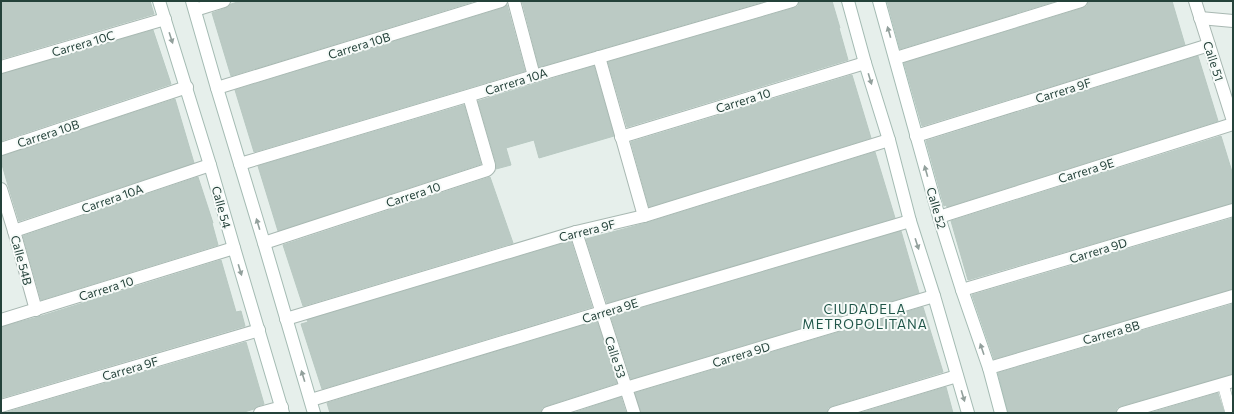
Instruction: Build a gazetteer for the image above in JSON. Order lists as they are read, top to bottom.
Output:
{
  "streets": {
    "street": [
      "Carrera 10C",
      "Carrera 10B",
      "Calle 51",
      "Carrera 10A",
      "Carrera 9F",
      "Carrera 10",
      "Carrera 9E",
      "Calle 54",
      "Calle 52",
      "Carrera 9D",
      "Calle 54B",
      "Carrera 8B",
      "Calle 53"
    ]
  },
  "crossings": [
    ["Carrera 10C", "Calle 54"],
    ["Carrera 10B", "Calle 54"],
    ["Calle 51", "Carrera 9F"],
    ["Carrera 10A", "Carrera 10"],
    ["Carrera 10A", "Calle 54"],
    ["Carrera 10A", "Calle 54B"],
    ["Carrera 9F", "Calle 54"],
    ["Carrera 9F", "Calle 52"],
    ["Carrera 9F", "Calle 53"],
    ["Carrera 10", "Calle 54"],
    ["Carrera 10", "Calle 54B"],
    ["Carrera 9E", "Calle 52"],
    ["Carrera 9E", "Calle 53"],
    ["Calle 52", "Carrera 9D"],
    ["Calle 52", "Carrera 8B"],
    ["Carrera 9D", "Calle 53"]
  ],
  "districts": ["CIUDADELA METROPOLITANA"]
}
